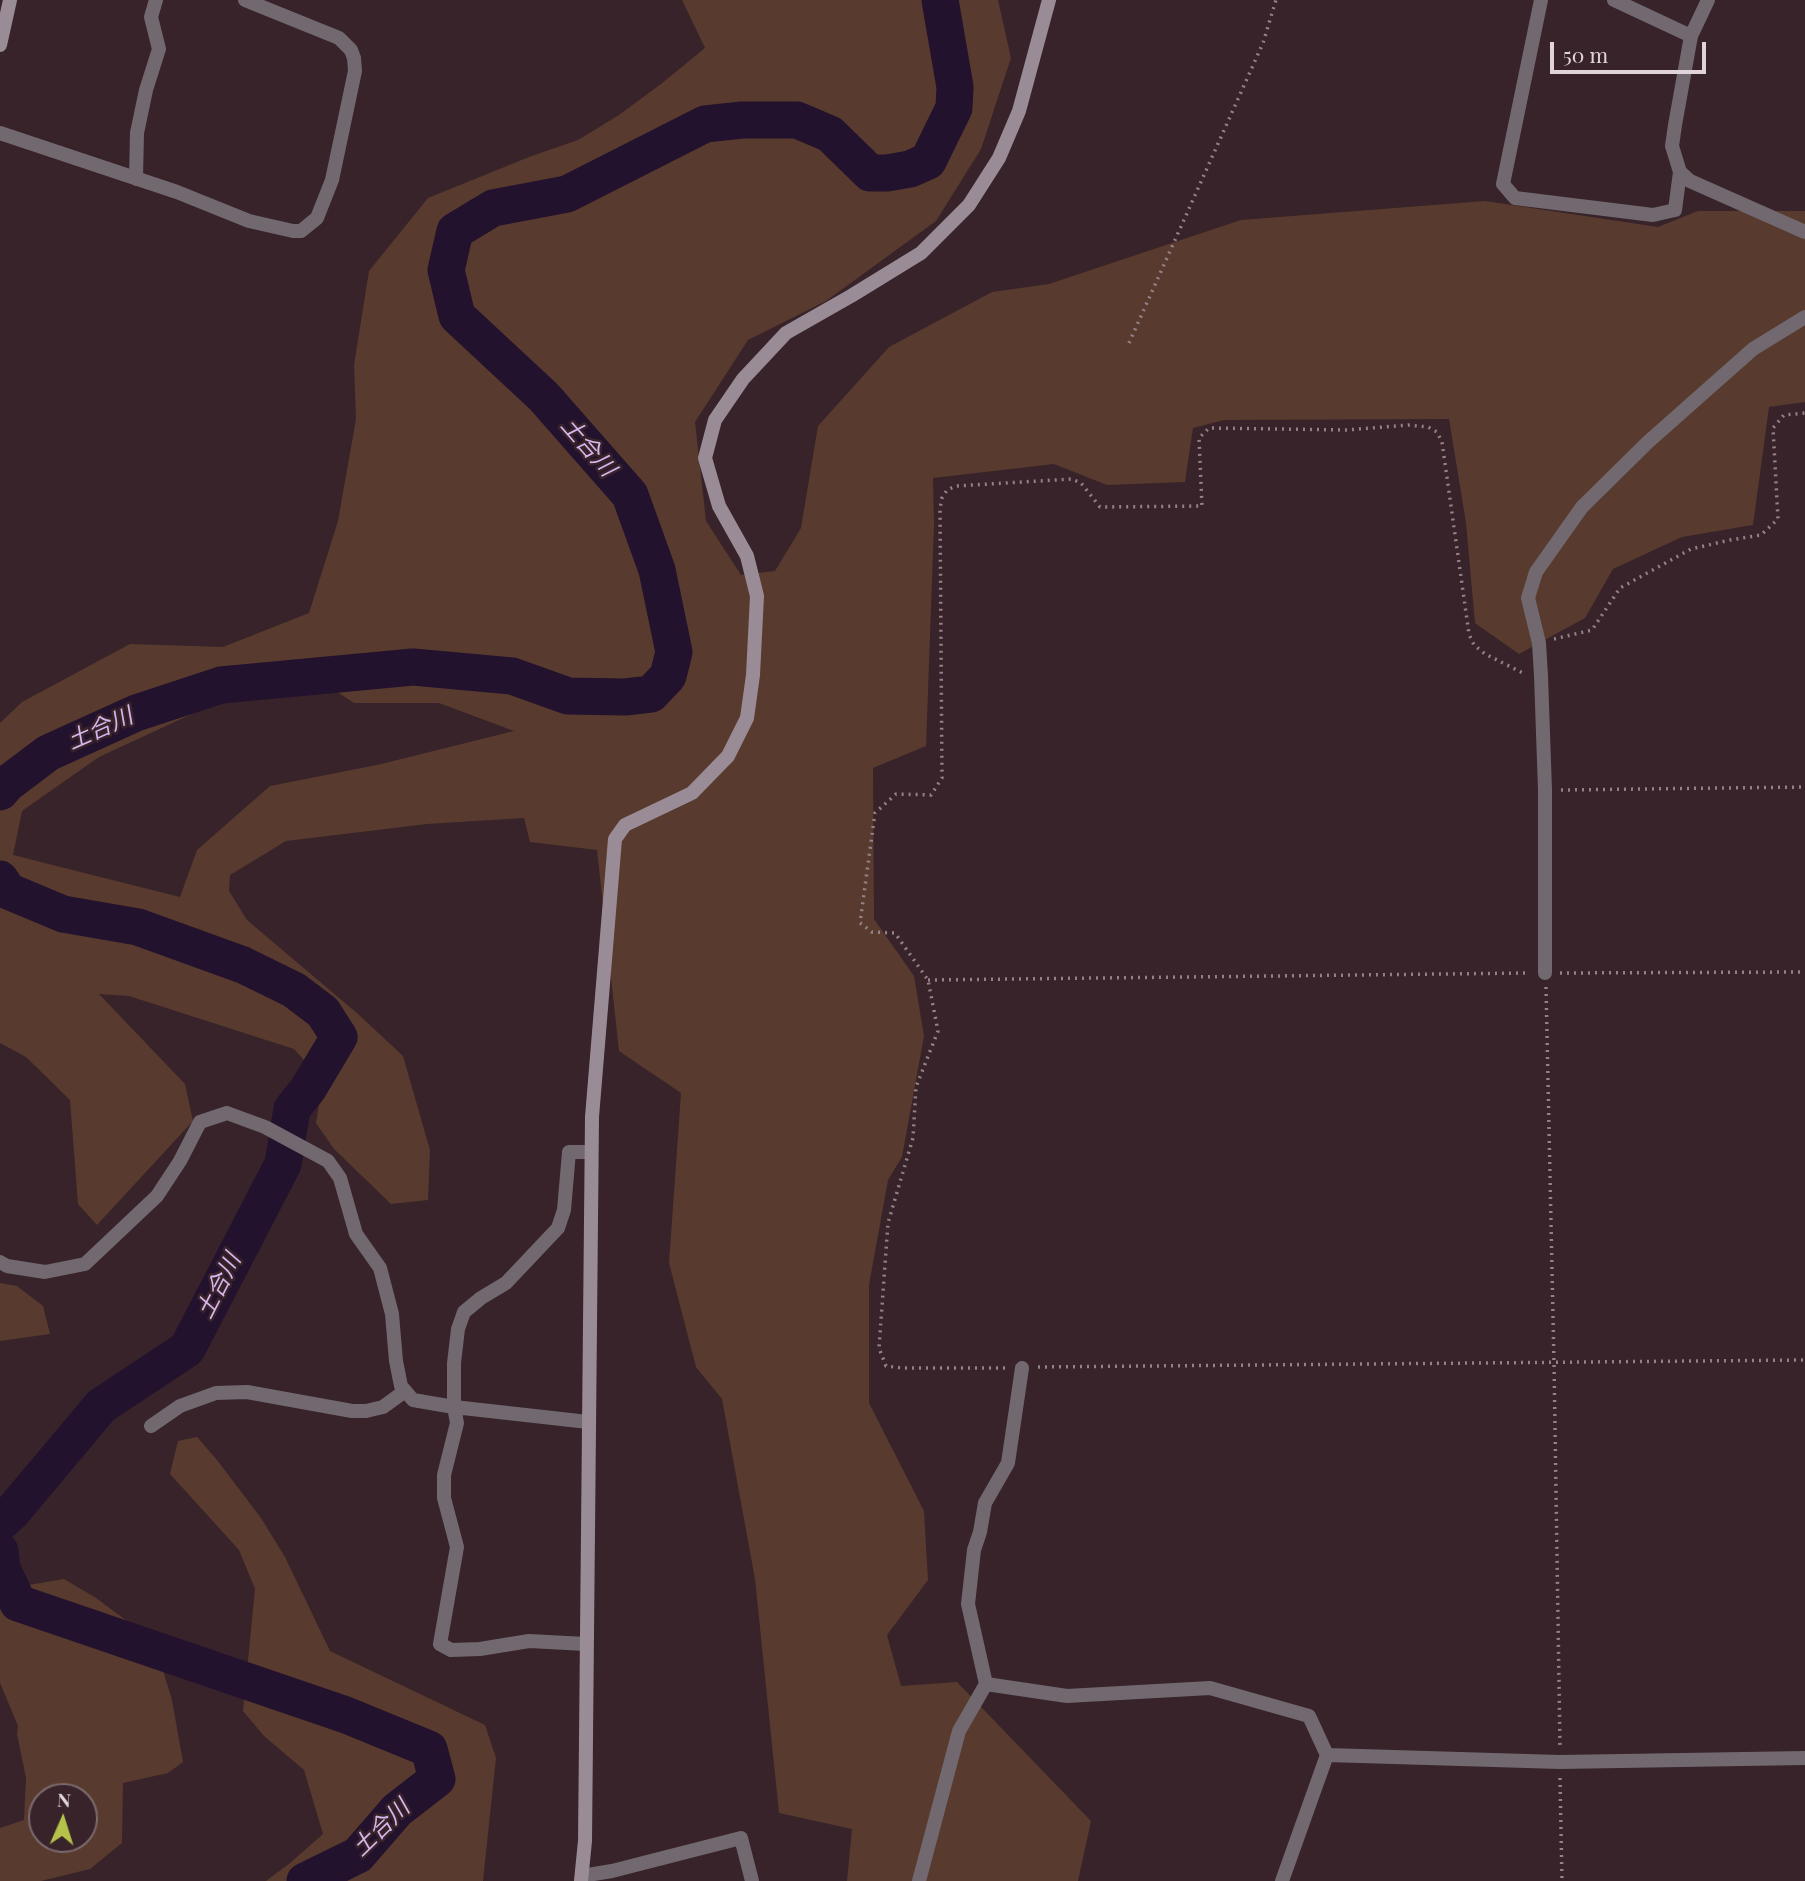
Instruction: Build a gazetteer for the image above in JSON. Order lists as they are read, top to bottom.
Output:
{
  "water": ["土合川"],
  "scale_bar": "50 m",
  "north": "top"
}
